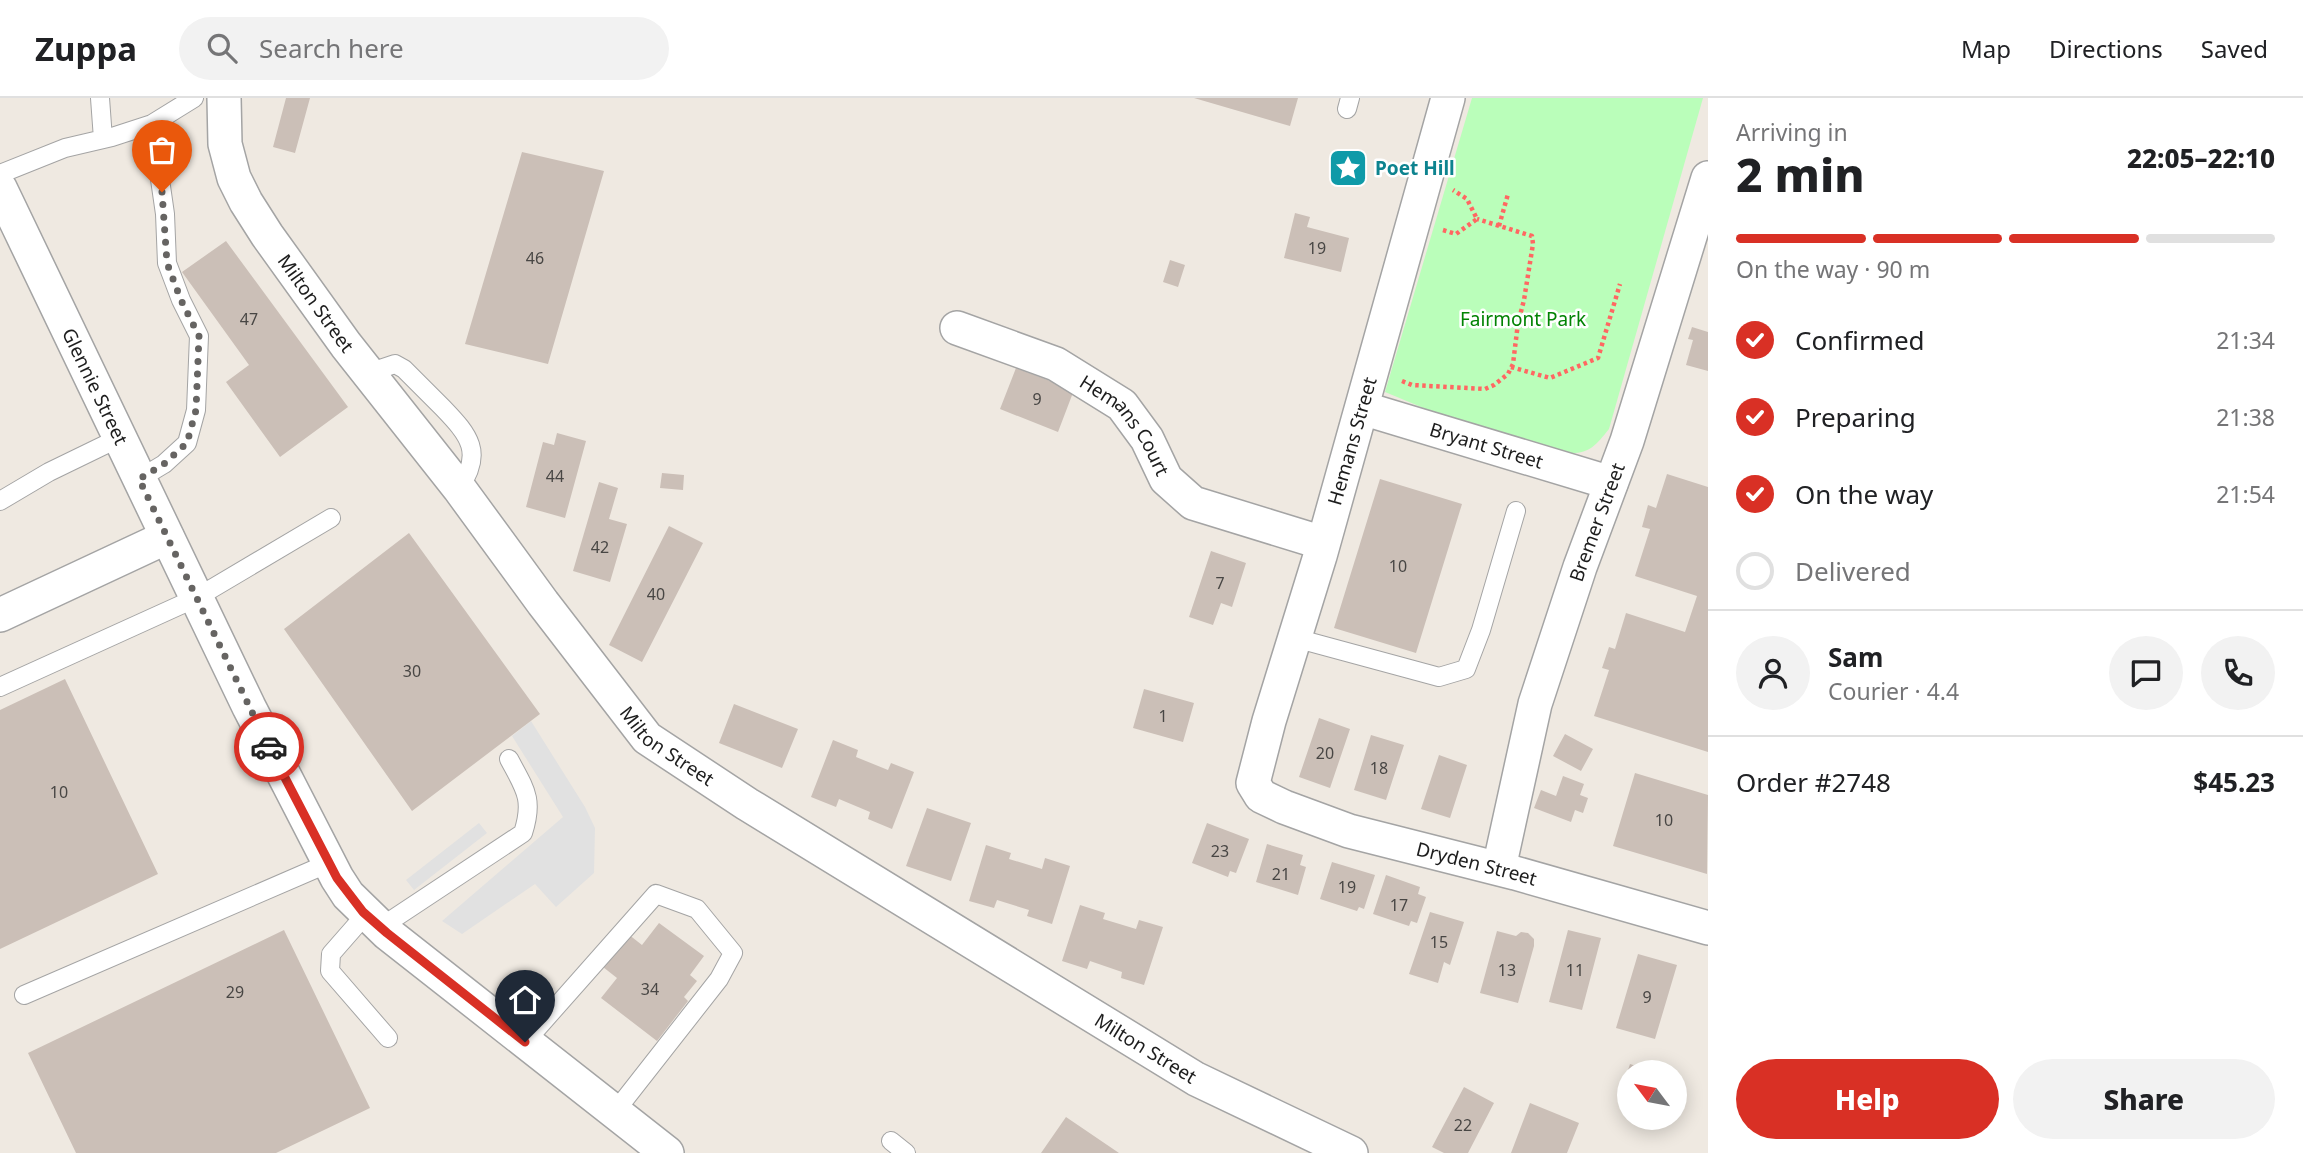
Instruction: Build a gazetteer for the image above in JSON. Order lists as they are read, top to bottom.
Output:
{
  "streets": {
    "street": [
      "Milton Street",
      "Glennie Street",
      "Hemans Court",
      "Hemans Street",
      "Bryant Street",
      "Bremer Street",
      "Dryden Street"
    ]
  },
  "crossings": [
    ["Hemans Court", "Hemans Street"],
    ["Hemans Street", "Bryant Street"],
    ["Hemans Street", "Dryden Street"],
    ["Bryant Street", "Bremer Street"],
    ["Bremer Street", "Dryden Street"]
  ],
  "parks": ["Fairmont Park"],
  "places": {
    "place": ["Poet Hill"]
  },
  "house_numbers": [
    "19",
    "46",
    "47",
    "9",
    "44",
    "42",
    "10",
    "7",
    "40",
    "30",
    "1",
    "20",
    "18",
    "10",
    "10",
    "23",
    "21",
    "19",
    "17",
    "15",
    "13",
    "11",
    "34",
    "29",
    "9",
    "22"
  ],
  "north": "top left",
  "page": {
    "header": "Zuppa",
    "search": "Search here",
    "nav": ["Map", "Directions", "Saved"],
    "heading": ["2 min", "Arriving in", "22:05–22:10"],
    "panel": [
      "Sam",
      "Courier · 4.4",
      "Order #2748",
      "$45.23"
    ],
    "bar": "On the way · 90 m",
    "list": [
      ["Confirmed", "21:34"],
      ["Preparing", "21:38"],
      ["On the way", "21:54"],
      "Delivered"
    ],
    "buttons": ["Help", "Share"]
  }
}
